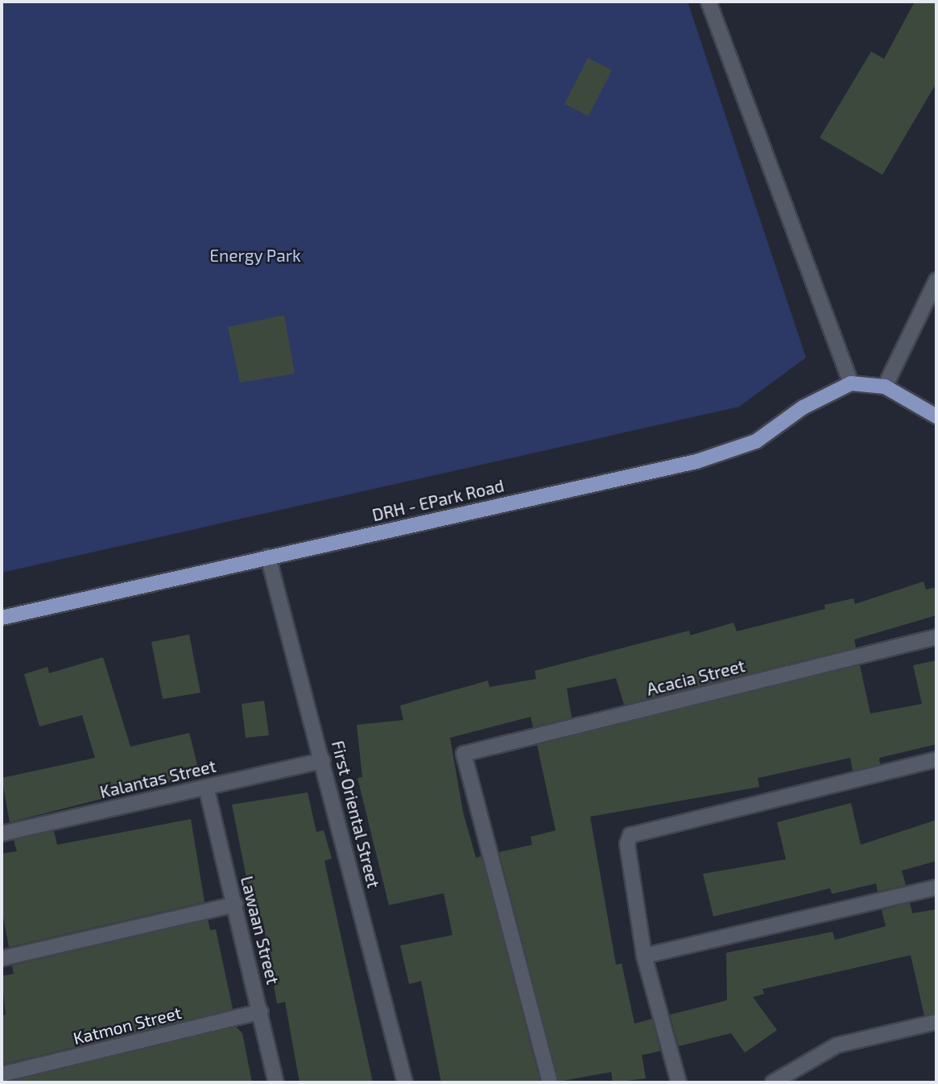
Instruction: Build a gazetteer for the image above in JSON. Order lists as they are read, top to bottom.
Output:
{
  "streets": {
    "main road": ["DRH - EPark Road"],
    "street": [
      "Acacia Street",
      "Kalantas Street",
      "First Oriental Street",
      "Lawaan Street",
      "Katmon Street"
    ]
  },
  "crossings": [
    ["DRH - EPark Road", "First Oriental Street"],
    ["Kalantas Street", "First Oriental Street"],
    ["Kalantas Street", "Lawaan Street"],
    ["Lawaan Street", "Katmon Street"]
  ],
  "parks": ["Energy Park"]
}
